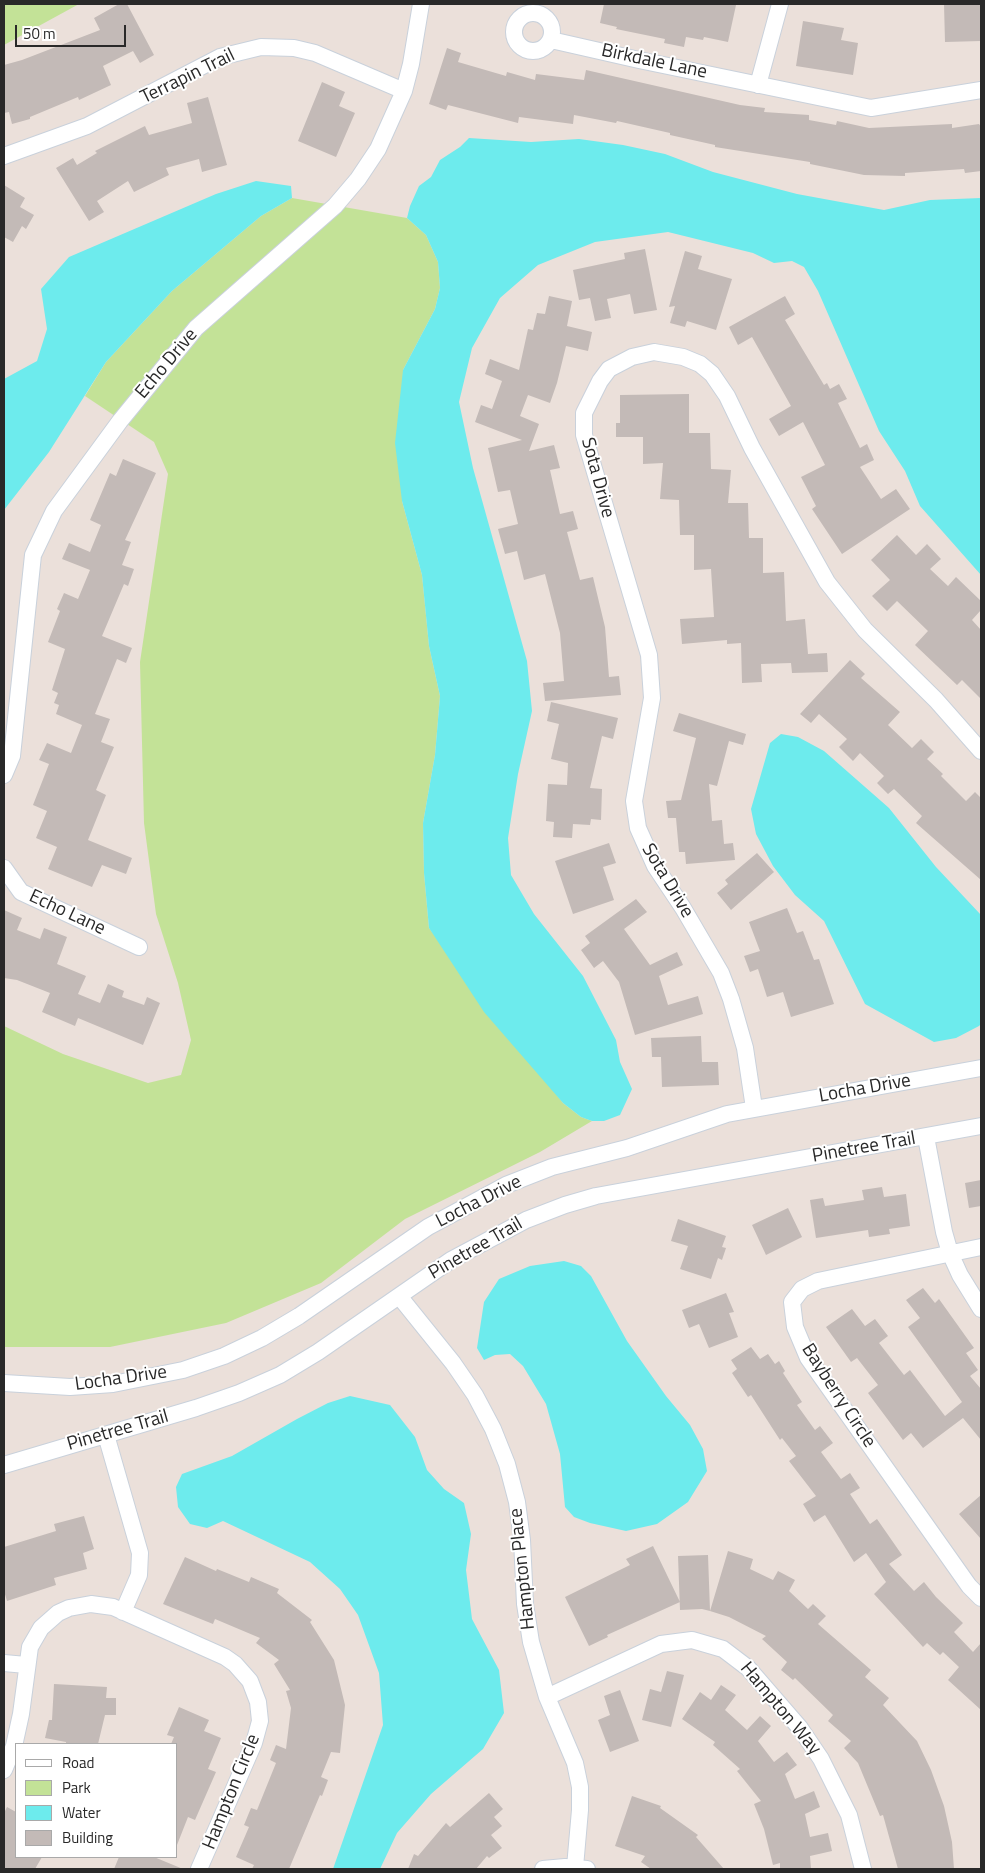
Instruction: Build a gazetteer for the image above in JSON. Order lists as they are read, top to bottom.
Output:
{
  "streets": {
    "street": [
      "Birkdale Lane",
      "Terrapin Trail",
      "Echo Drive",
      "Sota Drive",
      "Echo Lane",
      "Locha Drive",
      "Pinetree Trail",
      "Bayberry Circle",
      "Hampton Place",
      "Hampton Way",
      "Hampton Circle"
    ]
  },
  "crossings": [
    ["Terrapin Trail", "Echo Drive"],
    ["Sota Drive", "Locha Drive"],
    ["Pinetree Trail", "Hampton Place"],
    ["Hampton Place", "Hampton Way"]
  ],
  "legend": [
    "Road",
    "Park",
    "Water",
    "Building"
  ],
  "scale_bar": "50 m"
}
